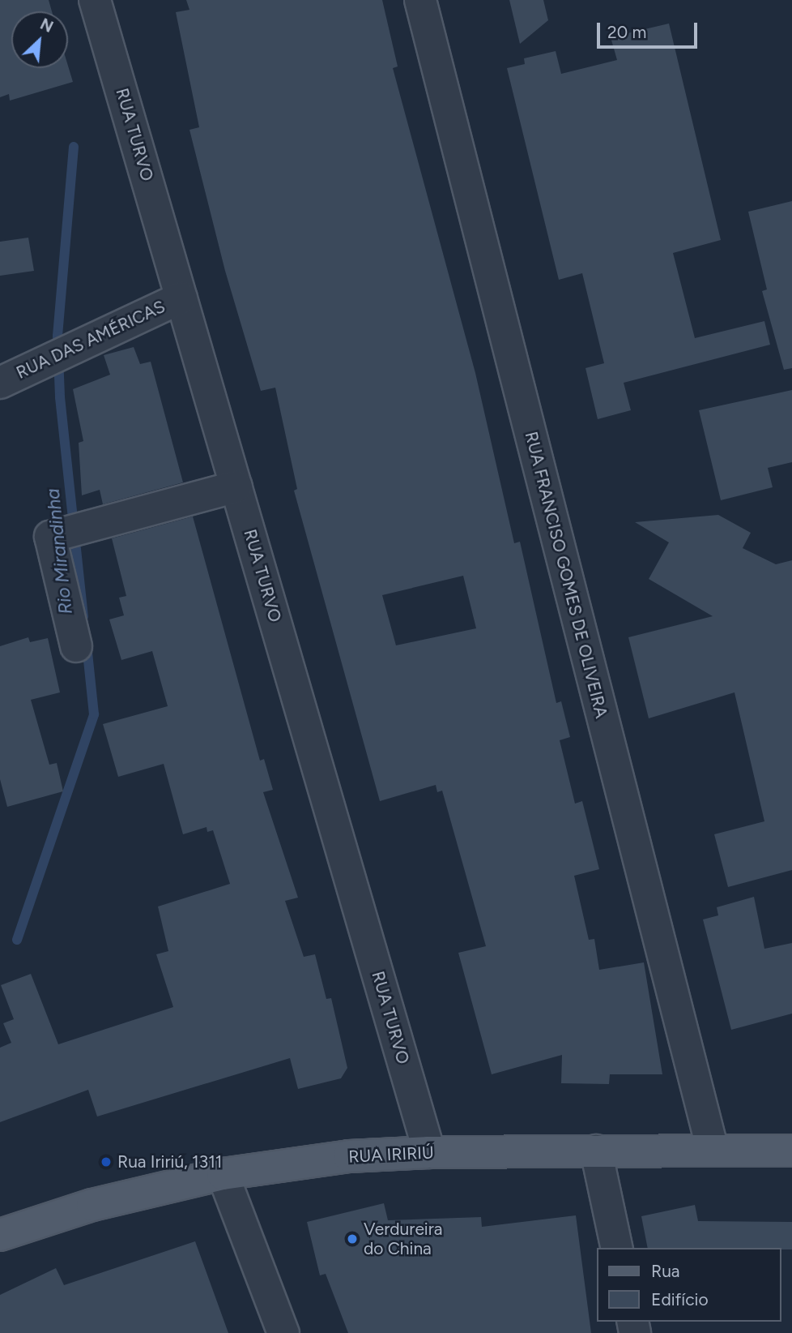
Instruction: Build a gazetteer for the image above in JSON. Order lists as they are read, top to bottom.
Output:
{
  "streets": {
    "main road": ["RUA IRIRIÚ"],
    "street": ["RUA TURVO", "RUA DAS AMÉRICAS", "RUA FRANCISO GOMES DE OLIVEIRA"]
  },
  "crossings": [
    ["RUA TURVO", "RUA DAS AMÉRICAS"],
    ["RUA TURVO", "RUA IRIRIÚ"],
    ["RUA FRANCISO GOMES DE OLIVEIRA", "RUA IRIRIÚ"]
  ],
  "water": ["Rio Mirandinha"],
  "places": ["Rua Iririú, 1311", "Verdureira do China"],
  "legend": ["Rua", "Edifício"],
  "scale_bar": "20 m",
  "north": "top right"
}
